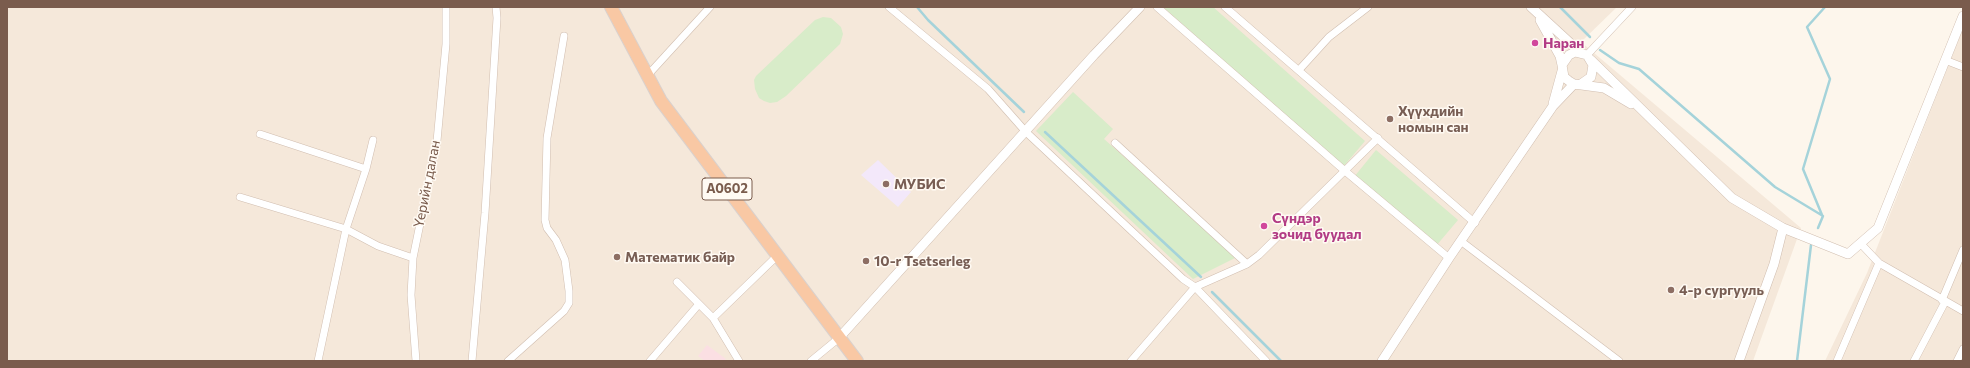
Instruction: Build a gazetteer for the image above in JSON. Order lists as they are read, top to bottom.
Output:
{
  "streets": {
    "highway": ["A0602"],
    "street": ["Үерийн далан"]
  },
  "places": [
    "Наран",
    "Хүүхдийн номын сан",
    "МУБИС",
    "Сүндэр зочид буудал",
    "Математик байр",
    "10-r Tsetserleg",
    "4-р сургууль"
  ]
}
